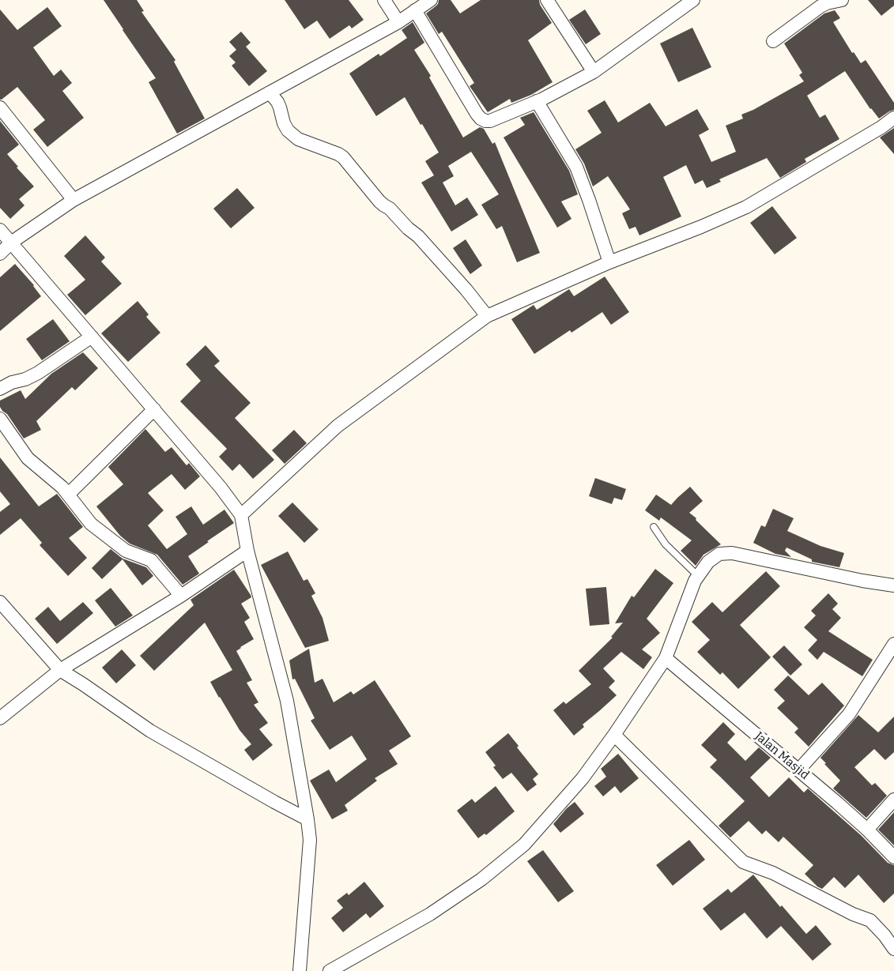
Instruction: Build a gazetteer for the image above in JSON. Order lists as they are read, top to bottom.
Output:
{
  "streets": {
    "street": ["Jalan Masjid"]
  }
}
